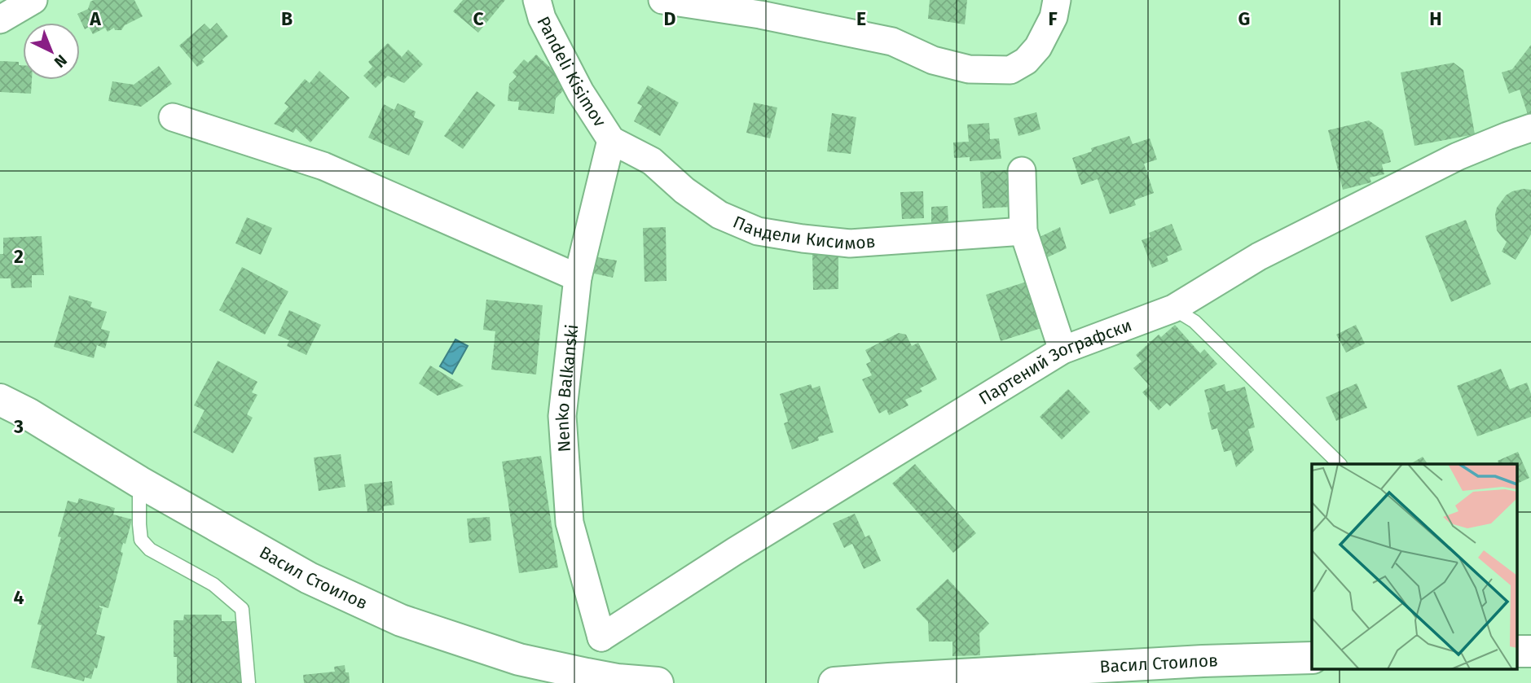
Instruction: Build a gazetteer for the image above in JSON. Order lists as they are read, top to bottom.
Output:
{
  "streets": {
    "street": [
      "Pandeli Kisimov",
      "Пандели Кисимов",
      "Партений Зографски",
      "Nenko Balkanski",
      "Васил Стоилов"
    ]
  },
  "crossings": [
    ["Pandeli Kisimov", "Пандели Кисимов"],
    ["Pandeli Kisimov", "Nenko Balkanski"],
    ["Пандели Кисимов", "Nenko Balkanski"],
    ["Партений Зографски", "Nenko Balkanski"]
  ],
  "north": "bottom right",
  "grid": {
    "columns": [
      "A",
      "B",
      "C",
      "D",
      "E",
      "F",
      "G",
      "H"
    ],
    "rows": ["2", "3", "4"]
  }
}
